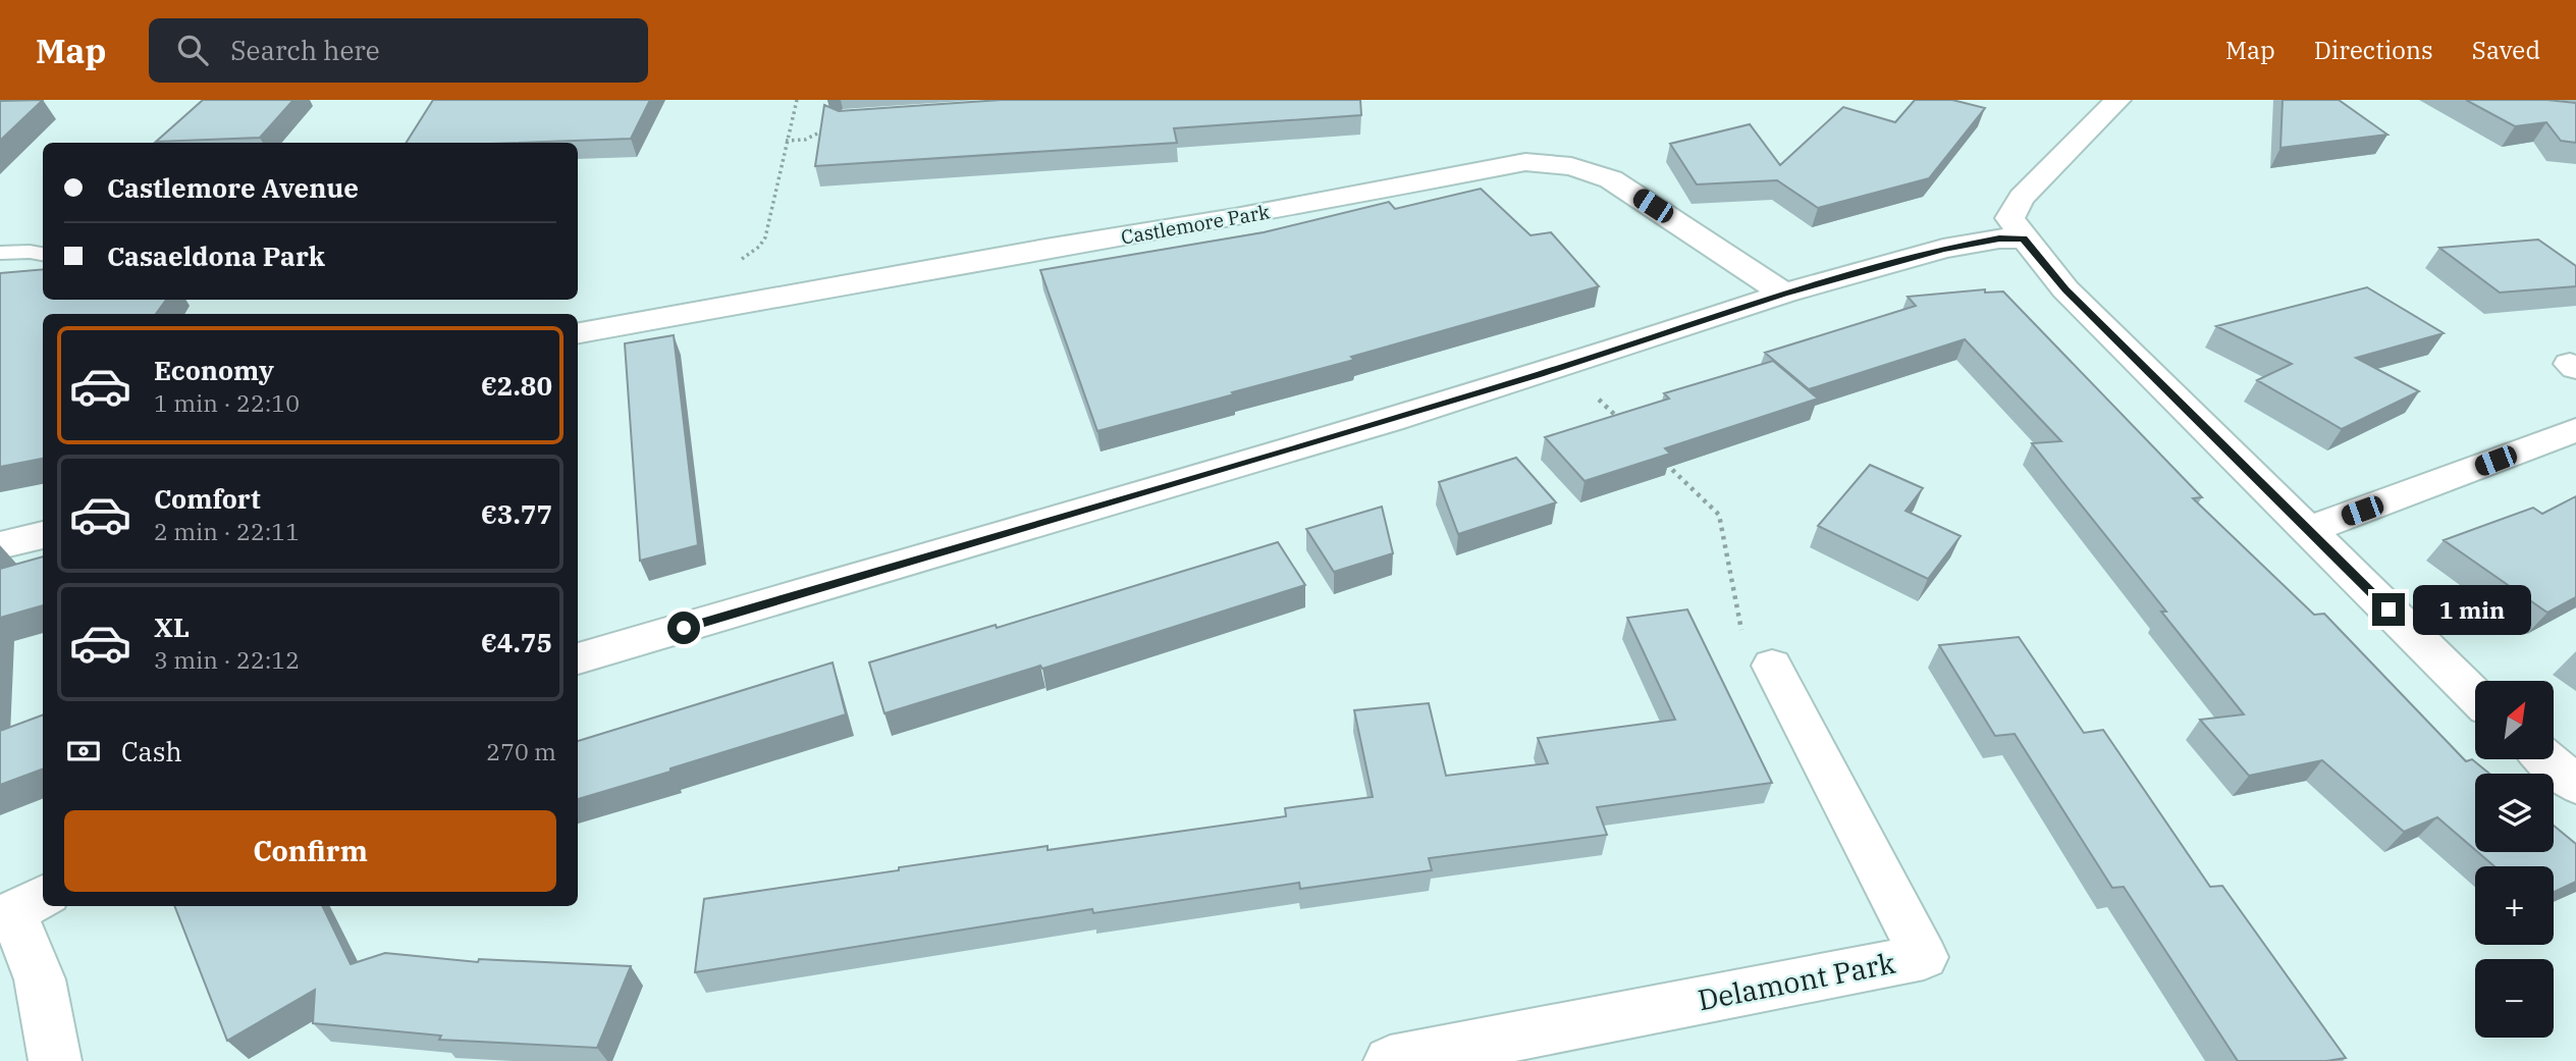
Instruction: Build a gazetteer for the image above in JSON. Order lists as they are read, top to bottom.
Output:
{
  "streets": {
    "street": ["Castlemore Park", "Delamont Park"]
  },
  "north": "top right",
  "page": {
    "header": "Map",
    "search": "Search here",
    "nav": ["Map", "Directions", "Saved"],
    "banner": ["Castlemore Avenue", "Casaeldona Park"],
    "list": [
      {
        "name": "Economy",
        "note": "1 min · 22:10",
        "value": "€2.80"
      },
      {
        "name": "Comfort",
        "note": "2 min · 22:11",
        "value": "€3.77"
      },
      {
        "name": "XL",
        "note": "3 min · 22:12",
        "value": "€4.75"
      }
    ],
    "bubble": "1 min",
    "map_buttons": ["+", "−"],
    "pay": ["Cash", "270 m"],
    "buttons": "Confirm"
  }
}
